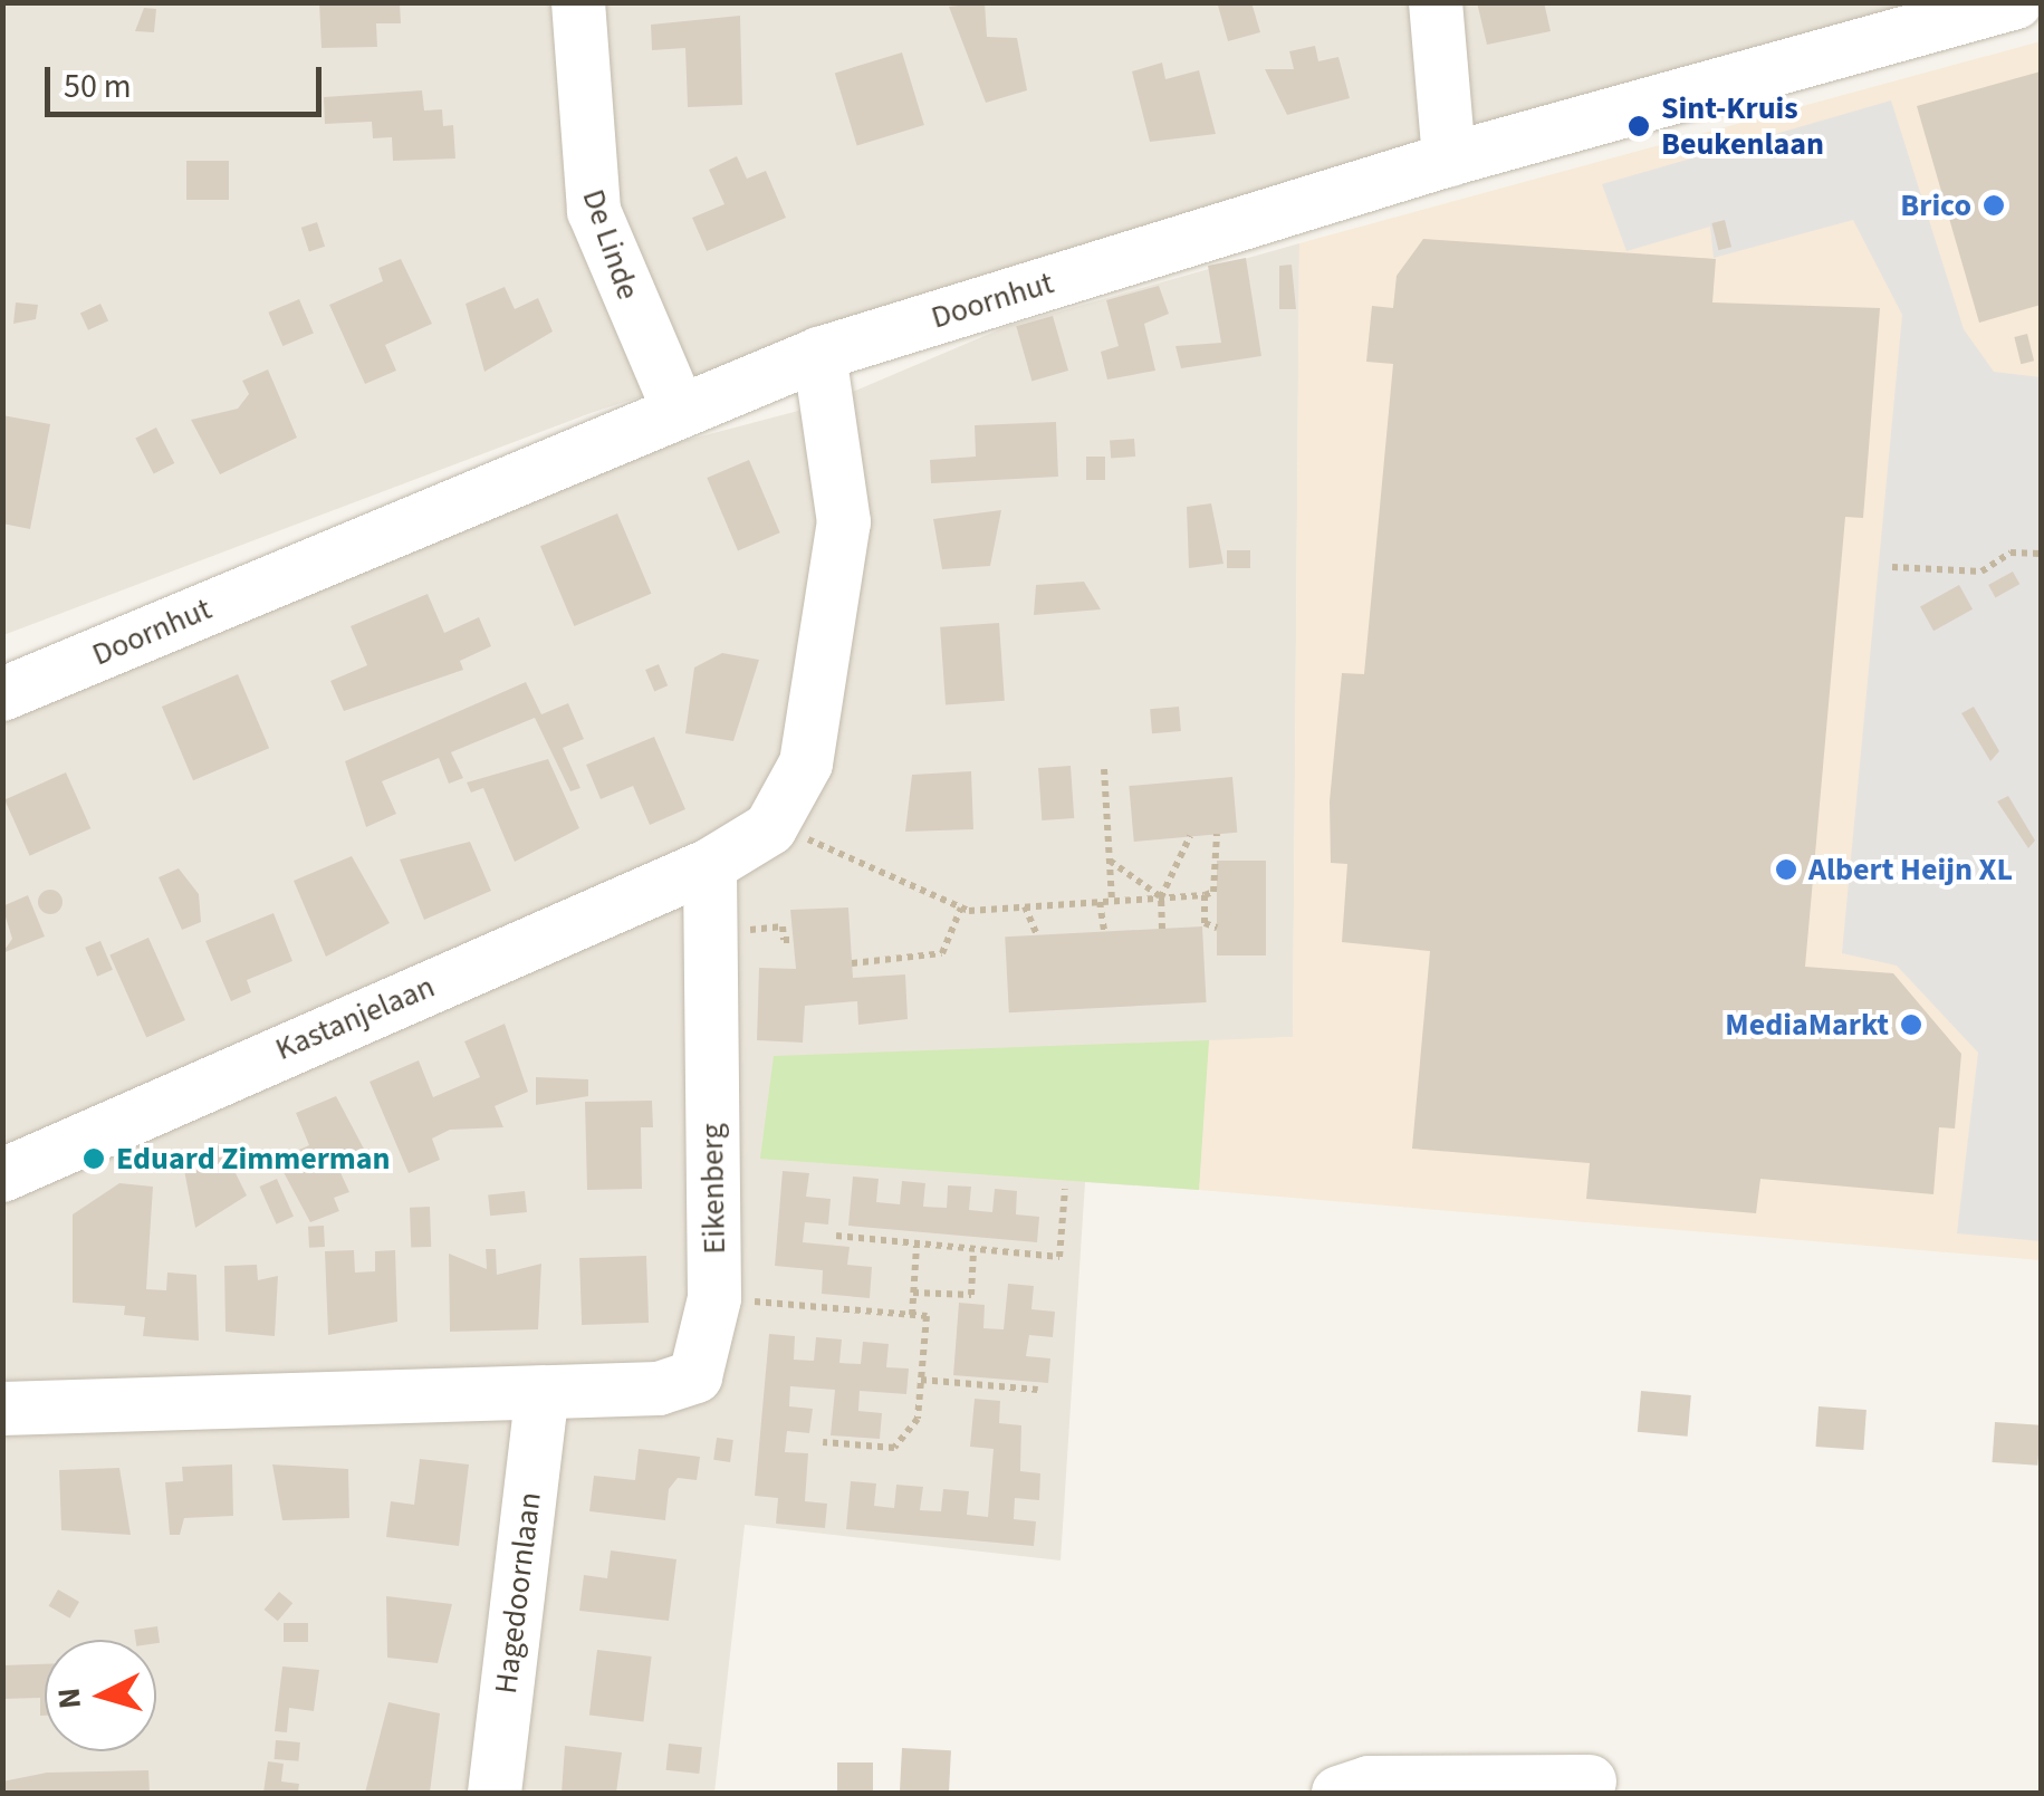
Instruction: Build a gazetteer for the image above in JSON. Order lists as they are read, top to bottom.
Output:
{
  "streets": {
    "street": [
      "De Linde",
      "Doornhut",
      "Kastanjelaan",
      "Eikenberg",
      "Hagedoornlaan"
    ]
  },
  "crossings": [
    ["De Linde", "Doornhut"],
    ["Kastanjelaan", "Eikenberg"],
    ["Eikenberg", "Hagedoornlaan"]
  ],
  "places": [
    "Sint-Kruis Beukenlaan",
    "Brico",
    "Albert Heijn XL",
    "MediaMarkt",
    "Eduard Zimmerman"
  ],
  "scale_bar": "50 m",
  "north": "left"
}
